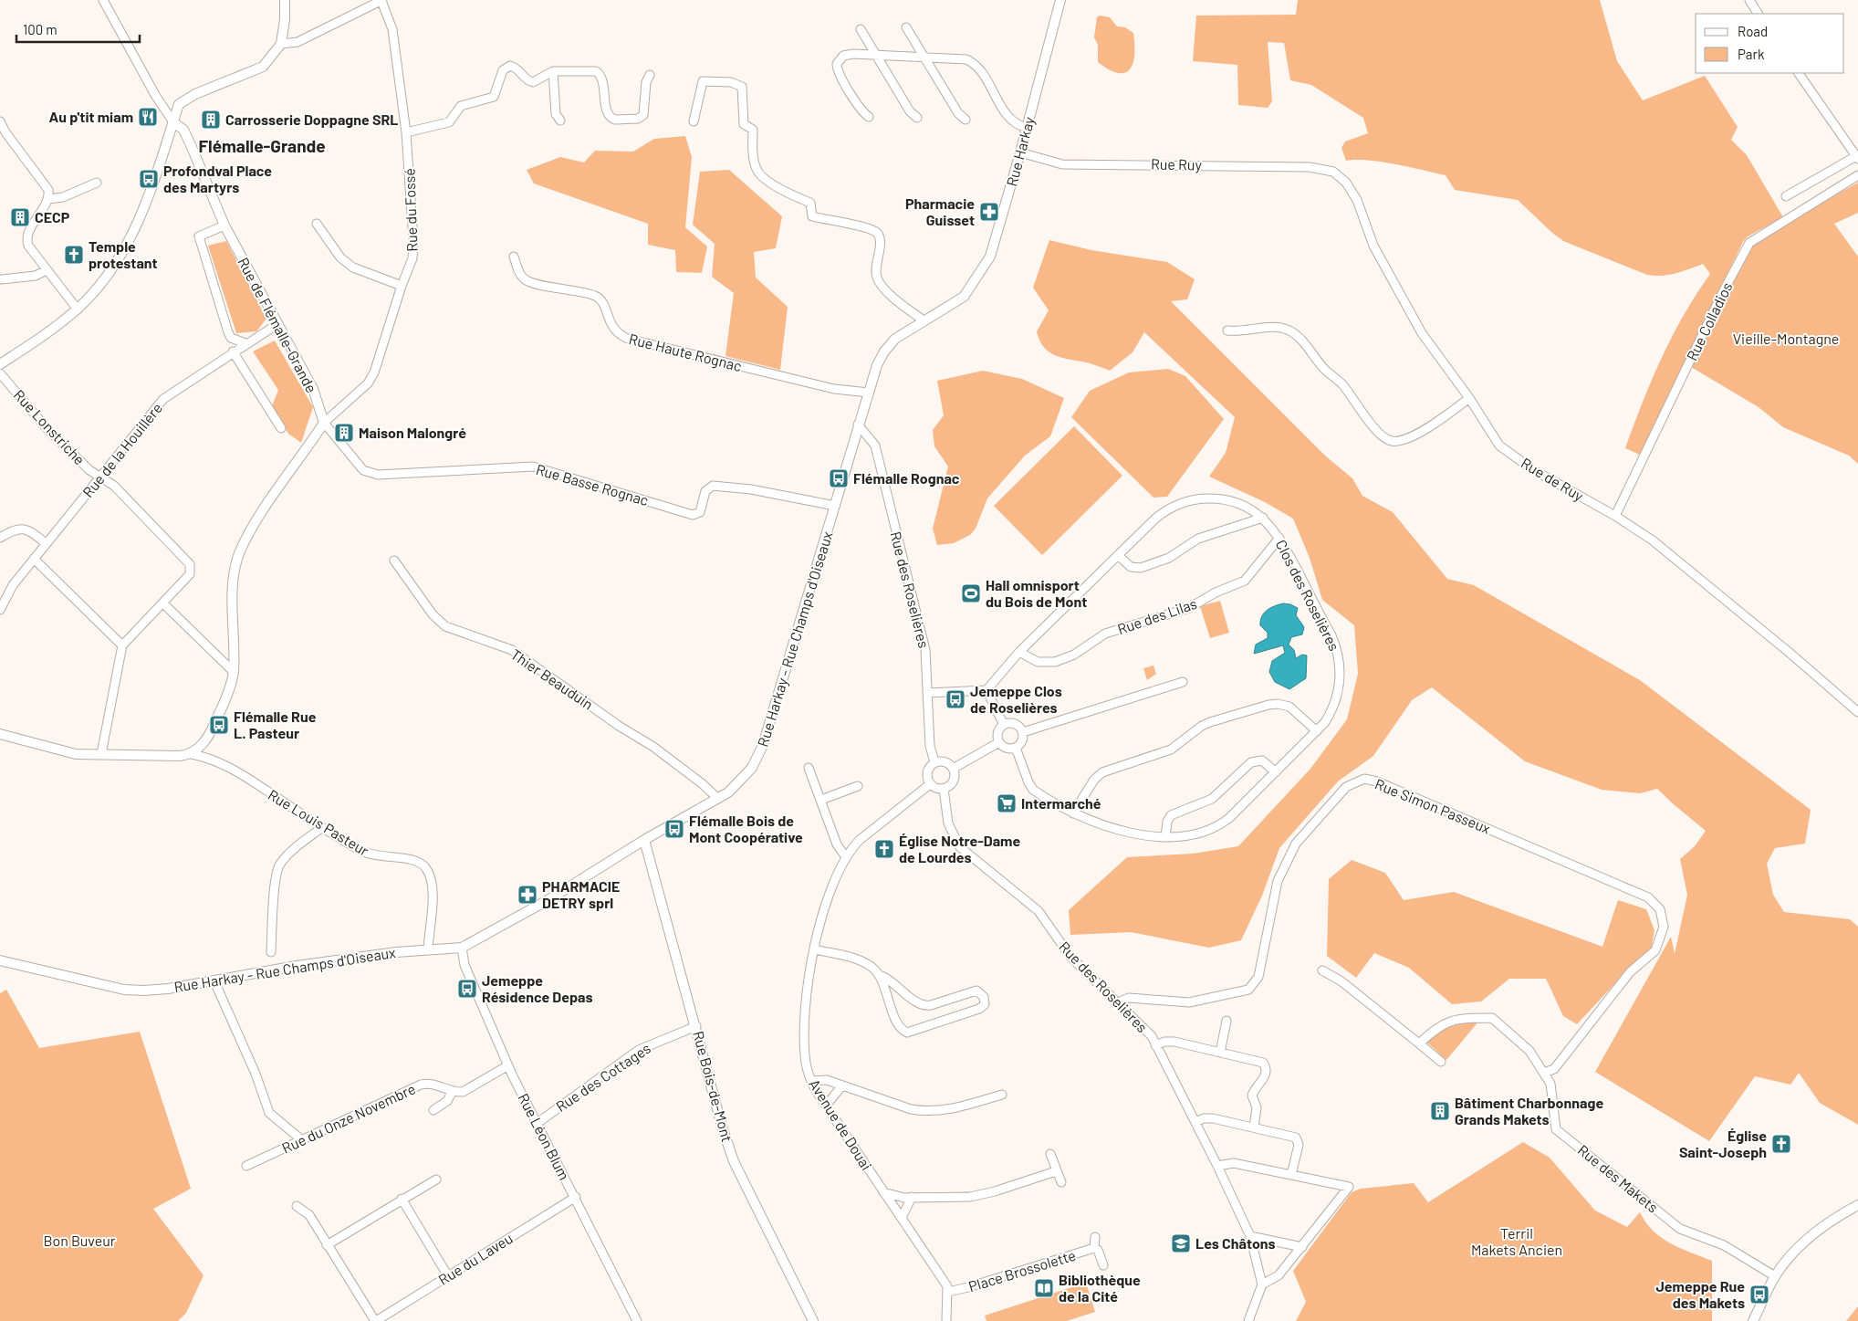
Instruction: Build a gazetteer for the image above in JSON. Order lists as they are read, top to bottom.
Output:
{
  "streets": {
    "street": [
      "Rue Harkay",
      "Rue Ruy",
      "Rue du Fossé",
      "Rue Colladios",
      "Rue de Flémalle-Grande",
      "Rue Haute Rognac",
      "Rue Lonstriche",
      "Rue de la Houillère",
      "Rue de Ruy",
      "Rue Basse Rognac",
      "Rue des Roselières",
      "Clos des Roselières",
      "Rue des Lilas",
      "Rue Harkay - Rue Champs d'Oiseaux",
      "Thier Beauduin",
      "Rue Simon Passeux",
      "Rue Louis Pasteur",
      "Rue des Cottages",
      "Rue Bois-de-Mont",
      "Rue du Onze Novembre",
      "Avenue de Douai",
      "Rue Léon Blum",
      "Rue des Makets",
      "Rue du Laveu",
      "Place Brossolette"
    ]
  },
  "crossings": [
    ["Rue Harkay", "Rue Ruy"],
    ["Rue Harkay", "Rue Harkay - Rue Champs d'Oiseaux"],
    ["Rue Ruy", "Rue de Ruy"],
    ["Rue du Fossé", "Rue de Flémalle-Grande"],
    ["Rue du Fossé", "Rue Basse Rognac"],
    ["Rue Colladios", "Rue de Ruy"],
    ["Rue de Flémalle-Grande", "Rue de la Houillère"],
    ["Rue de Flémalle-Grande", "Rue Basse Rognac"],
    ["Rue Haute Rognac", "Rue Harkay - Rue Champs d'Oiseaux"],
    ["Rue Lonstriche", "Rue de la Houillère"],
    ["Rue Basse Rognac", "Rue Harkay - Rue Champs d'Oiseaux"],
    ["Rue des Roselières", "Rue Harkay - Rue Champs d'Oiseaux"],
    ["Rue des Roselières", "Rue Simon Passeux"],
    ["Rue des Roselières", "Avenue de Douai"],
    ["Clos des Roselières", "Rue des Lilas"],
    ["Rue Harkay - Rue Champs d'Oiseaux", "Thier Beauduin"],
    ["Rue Harkay - Rue Champs d'Oiseaux", "Rue Louis Pasteur"],
    ["Rue Harkay - Rue Champs d'Oiseaux", "Rue Bois-de-Mont"],
    ["Rue Harkay - Rue Champs d'Oiseaux", "Rue Léon Blum"],
    ["Rue Simon Passeux", "Rue des Makets"],
    ["Rue des Cottages", "Rue Bois-de-Mont"],
    ["Rue des Cottages", "Rue Léon Blum"],
    ["Avenue de Douai", "Place Brossolette"],
    ["Rue Léon Blum", "Rue du Laveu"]
  ],
  "districts": ["Flémalle-Grande"],
  "parks": ["Vieille-Montagne", "Terril Makets Ancien", "Bon Buveur"],
  "places": {
    "restaurant": ["Au p'tit miam"],
    "building": [
      "Carrosserie Doppagne SRL",
      "CECP",
      "Maison Malongré",
      "Bâtiment Charbonnage Grands Makets"
    ],
    "bus stop": [
      "Profondval Place des Martyrs",
      "Flémalle Rognac",
      "Jemeppe Clos de Roselières",
      "Flémalle Rue L. Pasteur",
      "Flémalle Bois de Mont Coopérative",
      "Jemeppe Résidence Depas",
      "Jemeppe Rue des Makets"
    ],
    "pharmacy": ["Pharmacie Guisset", "PHARMACIE DETRY sprl"],
    "church": ["Temple protestant", "Église Notre-Dame de Lourdes", "Église Saint-Joseph"],
    "sports": ["Hall omnisport du Bois de Mont"],
    "supermarket": ["Intermarché"],
    "school or university": ["Les Châtons"],
    "library": ["Bibliothèque de la Cité"]
  },
  "legend": ["Road", "Park"],
  "scale_bar": "100 m"
}
